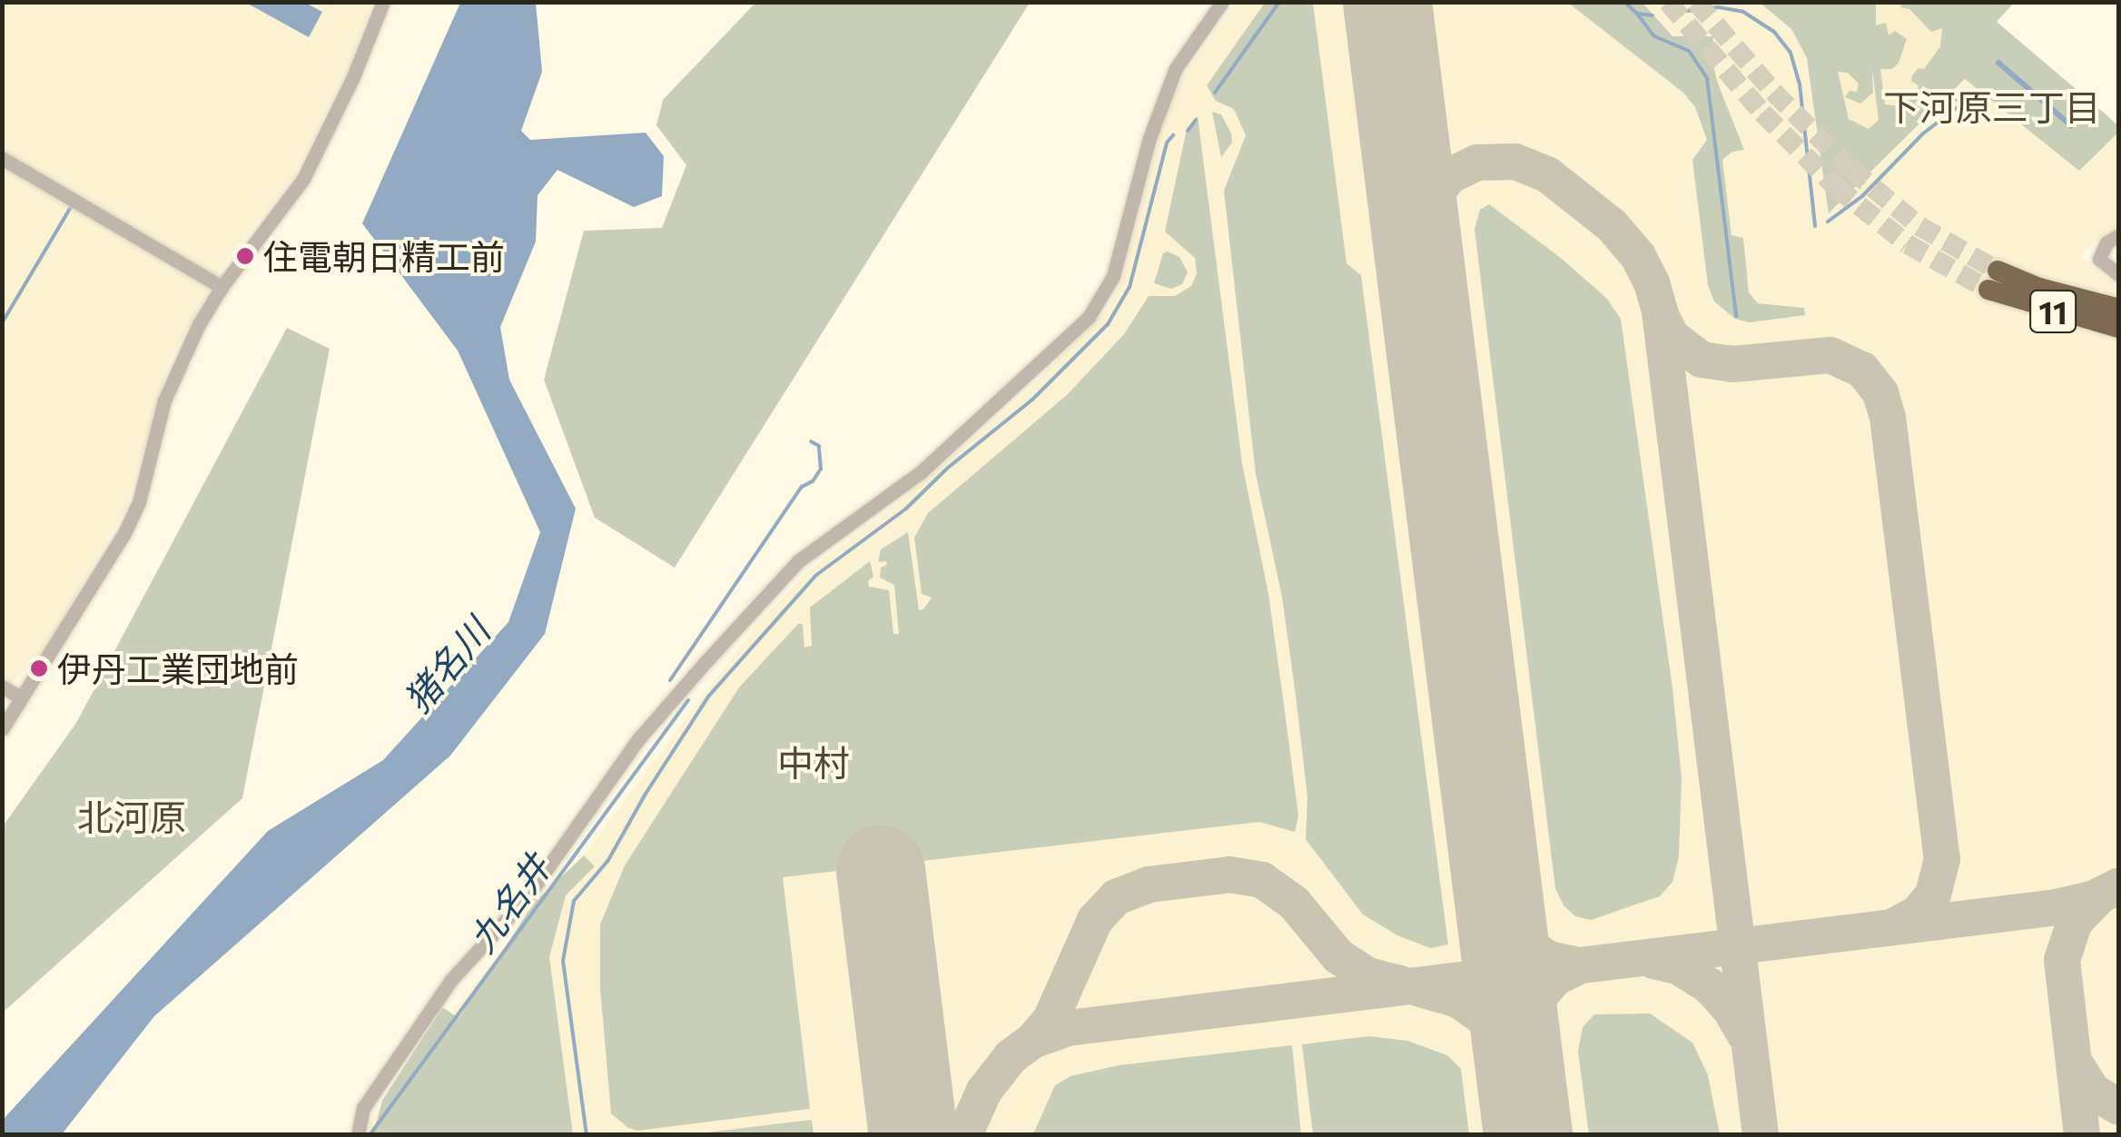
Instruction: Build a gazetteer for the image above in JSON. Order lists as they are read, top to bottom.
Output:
{
  "streets": {
    "highway": ["11"]
  },
  "districts": ["下河原三丁目", "中村", "北河原"],
  "water": ["猪名川", "九名井"],
  "places": ["住電朝日精工前", "伊丹工業団地前"]
}
